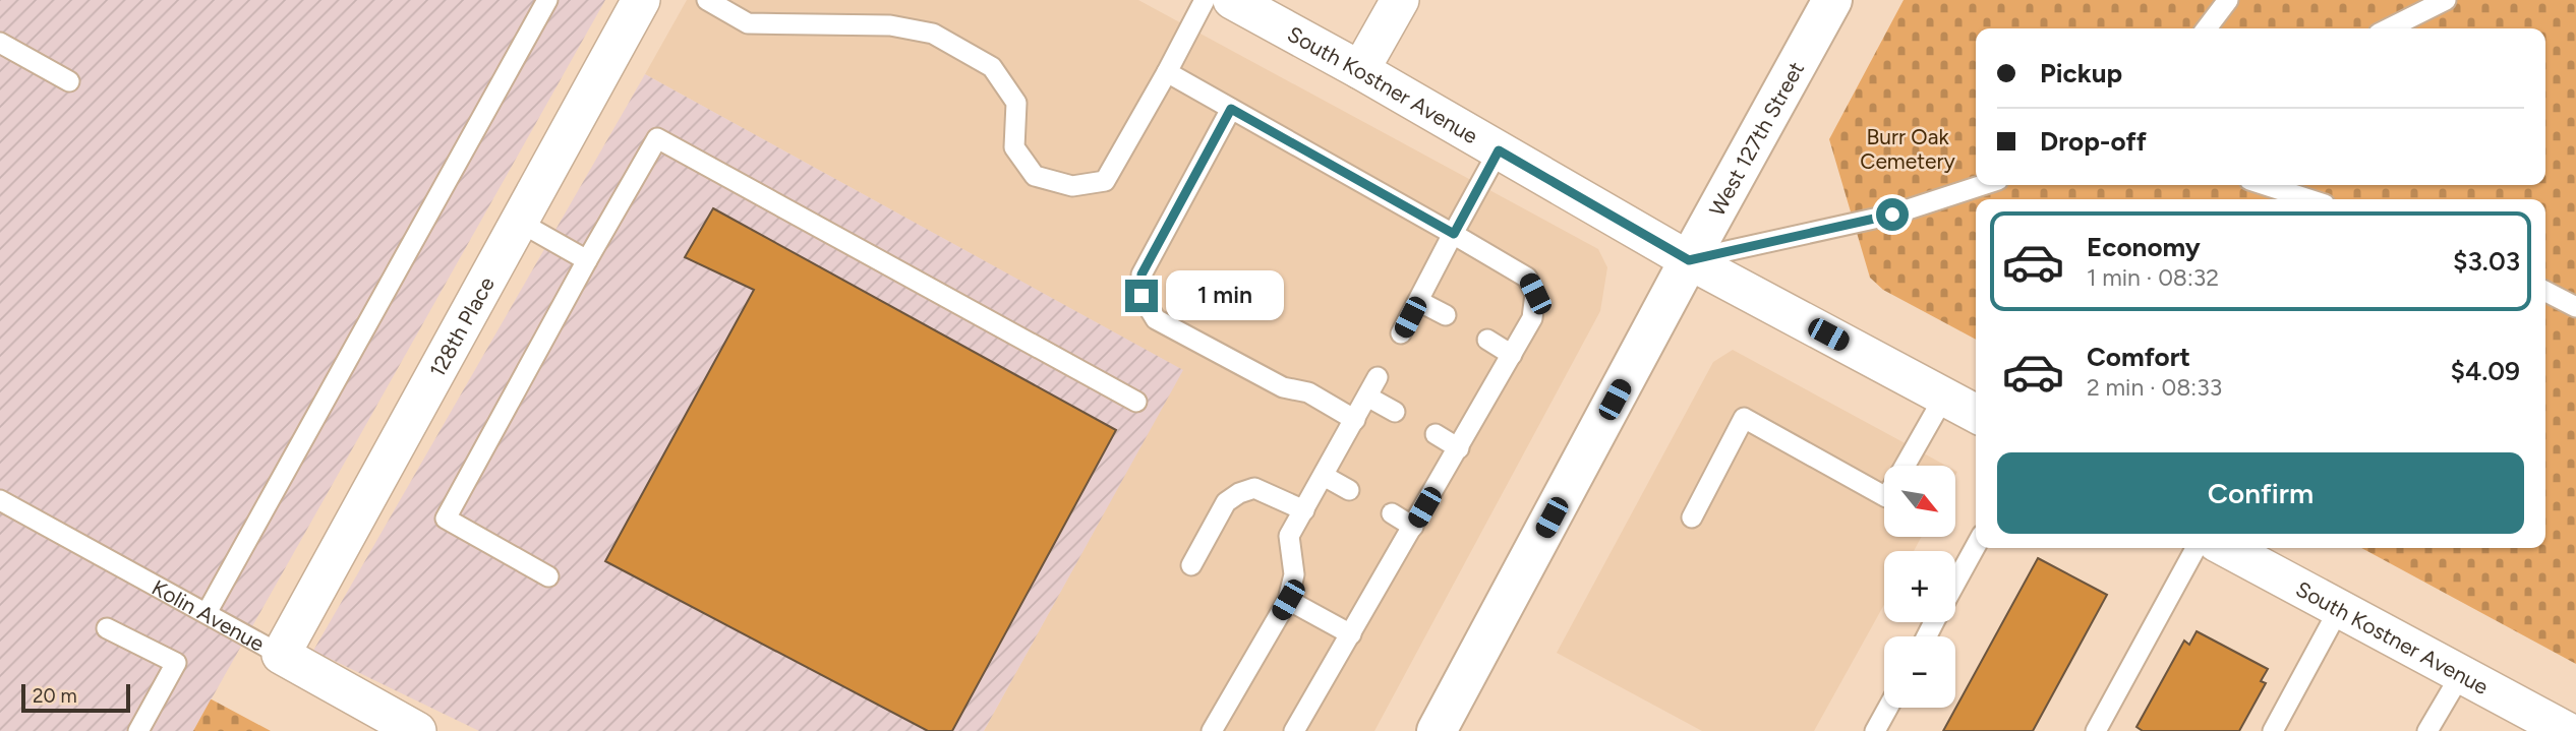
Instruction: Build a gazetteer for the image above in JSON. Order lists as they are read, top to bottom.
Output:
{
  "streets": {
    "main road": ["West 127th Street"],
    "street": ["South Kostner Avenue", "128th Place", "Kolin Avenue"]
  },
  "crossings": [
    ["South Kostner Avenue", "West 127th Street"],
    ["128th Place", "Kolin Avenue"]
  ],
  "parks": ["Burr Oak Cemetery"],
  "scale_bar": "20 m",
  "north": "bottom right",
  "page": {
    "banner": ["Pickup", "Drop-off"],
    "list": [
      {
        "name": "Economy",
        "note": "1 min · 08:32",
        "value": "$3.03"
      },
      {
        "name": "Comfort",
        "note": "2 min · 08:33",
        "value": "$4.09"
      }
    ],
    "bubble": "1 min",
    "buttons": "Confirm",
    "map_buttons": ["+", "−"],
    "scale": "20 m"
  }
}
